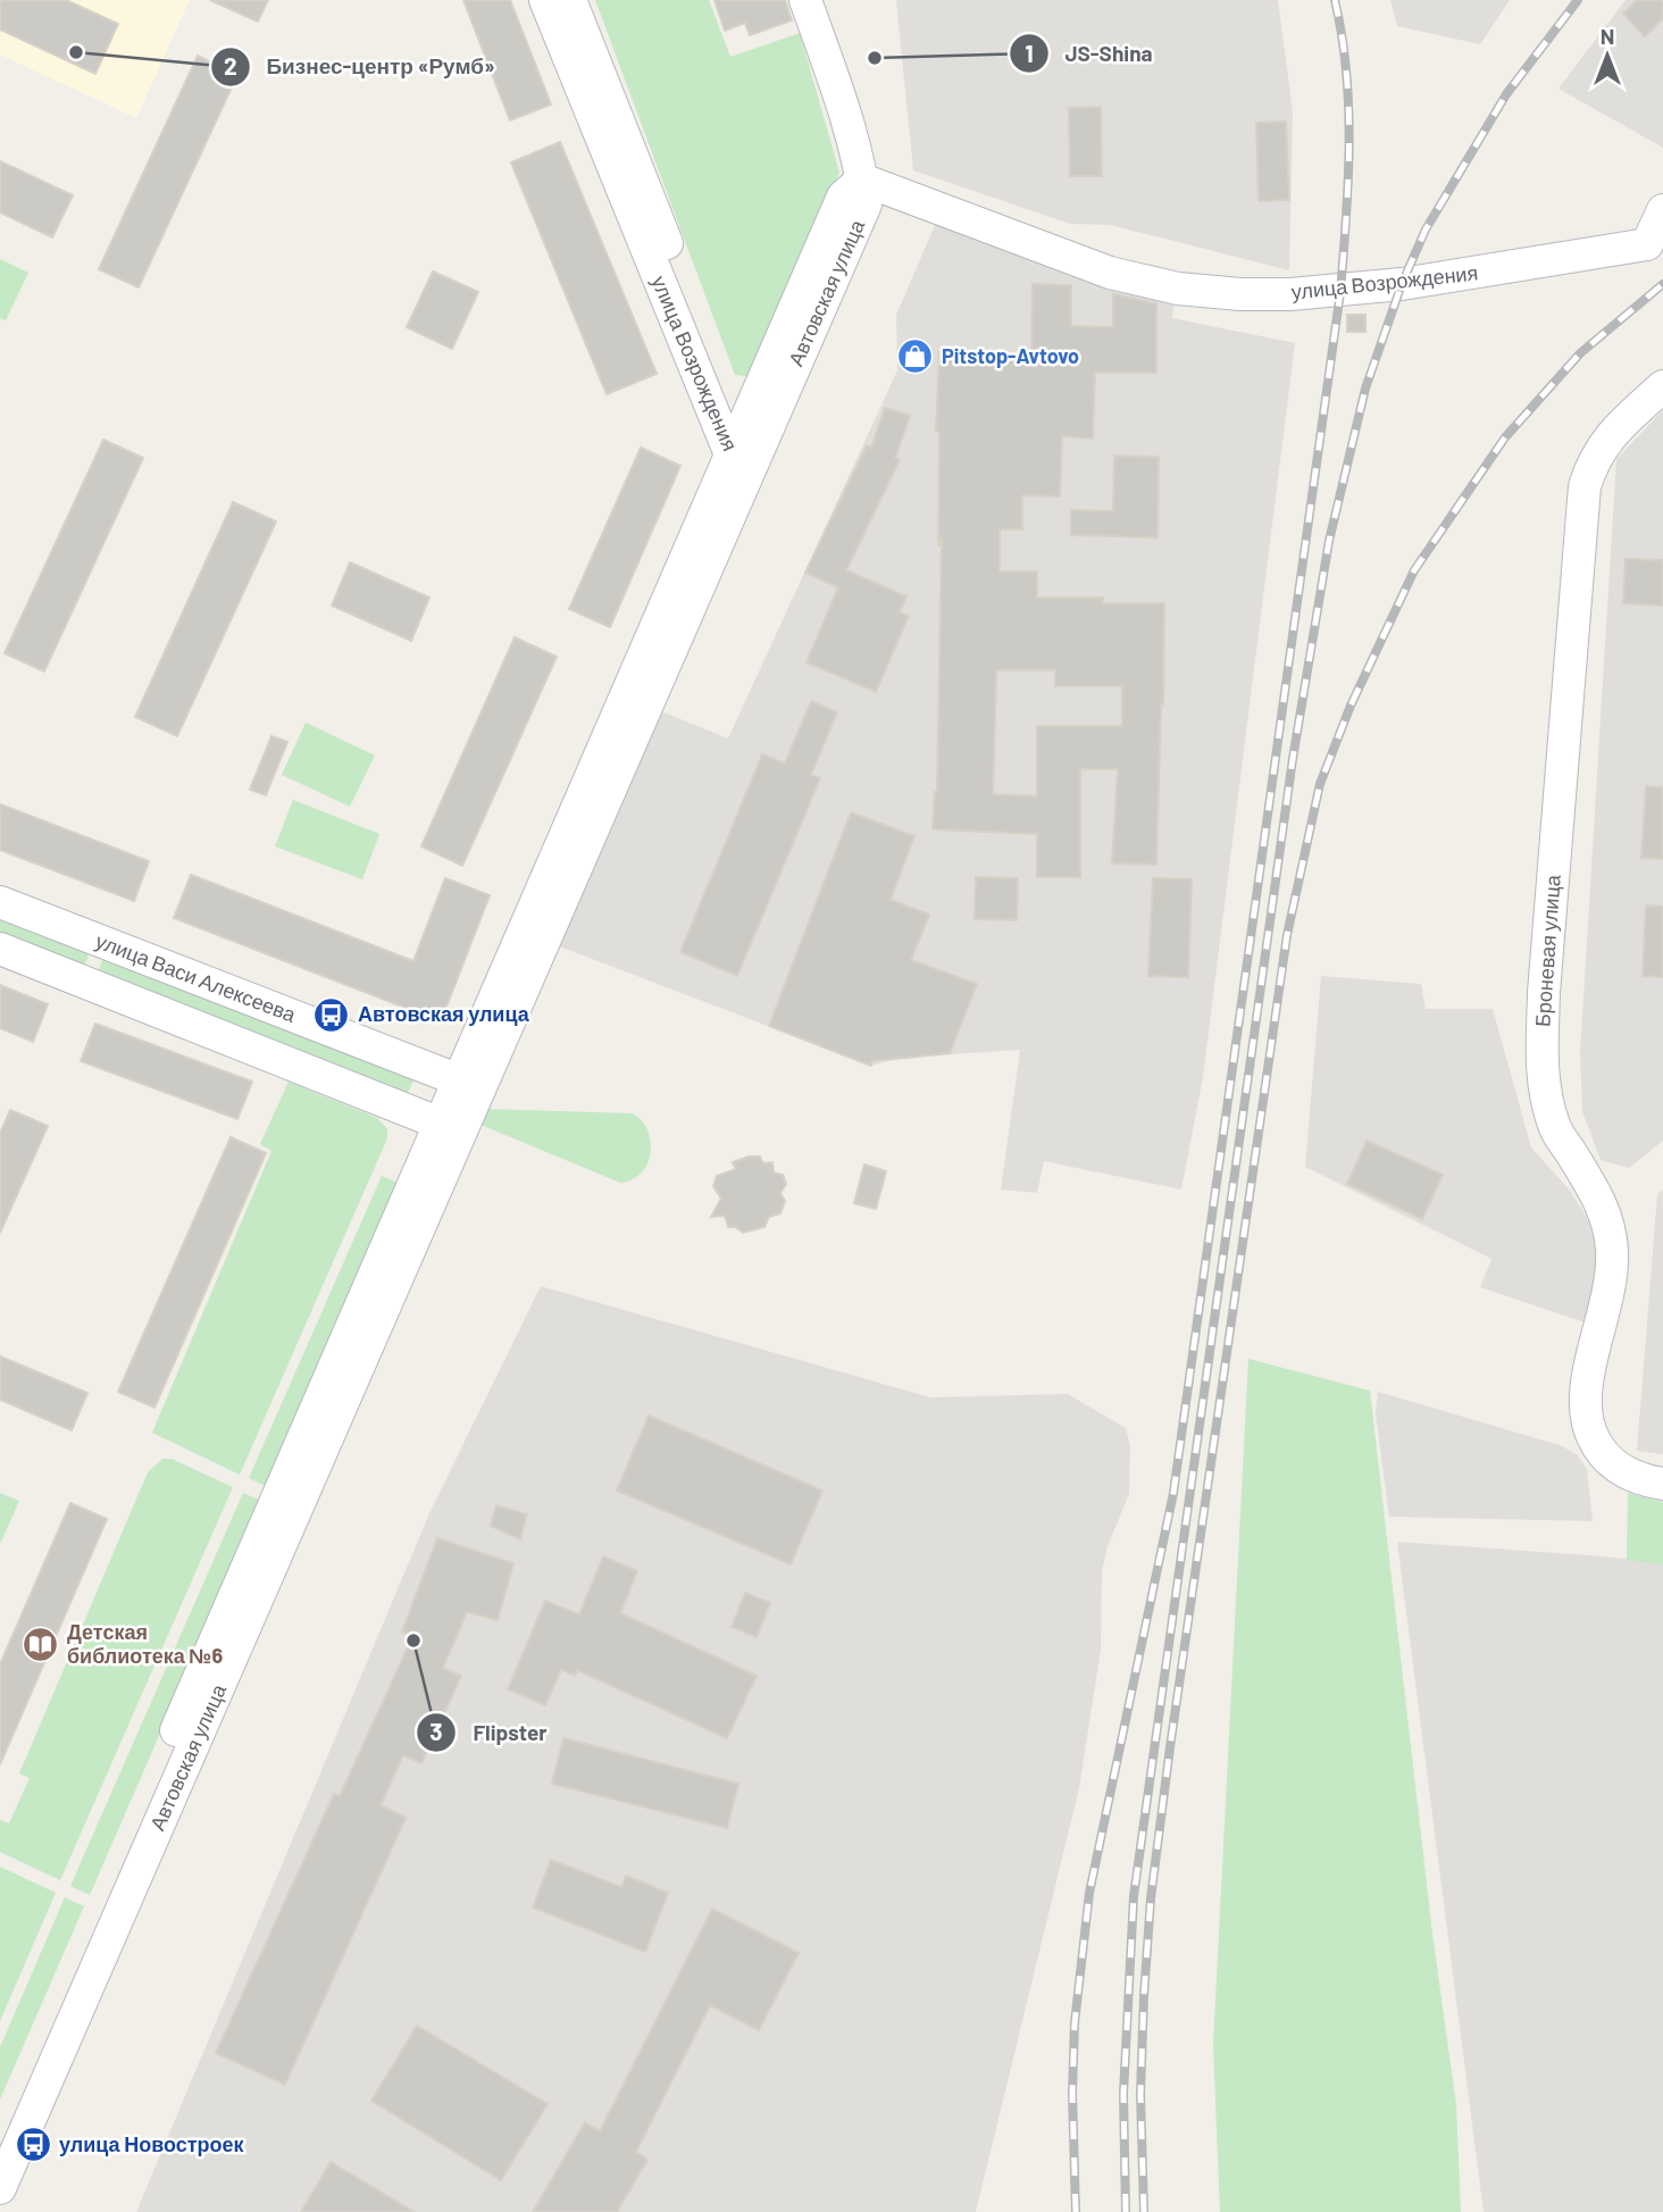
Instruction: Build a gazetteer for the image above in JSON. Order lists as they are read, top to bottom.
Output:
{
  "streets": {
    "street": [
      "улица Возрождения",
      "Автовская улица",
      "Броневая улица",
      "улица Васи Алексеева"
    ]
  },
  "crossings": [
    ["улица Возрождения", "Автовская улица"],
    ["Автовская улица", "улица Васи Алексеева"]
  ],
  "places": {
    "other": ["Бизнес-центр «Румб»", "JS-Shina", "Flipster"],
    "shop": ["Pitstop-Avtovo"],
    "bus stop": ["Автовская улица", "улица Новостроек"],
    "library": ["Детская библиотека №6"]
  },
  "north": "top"
}
